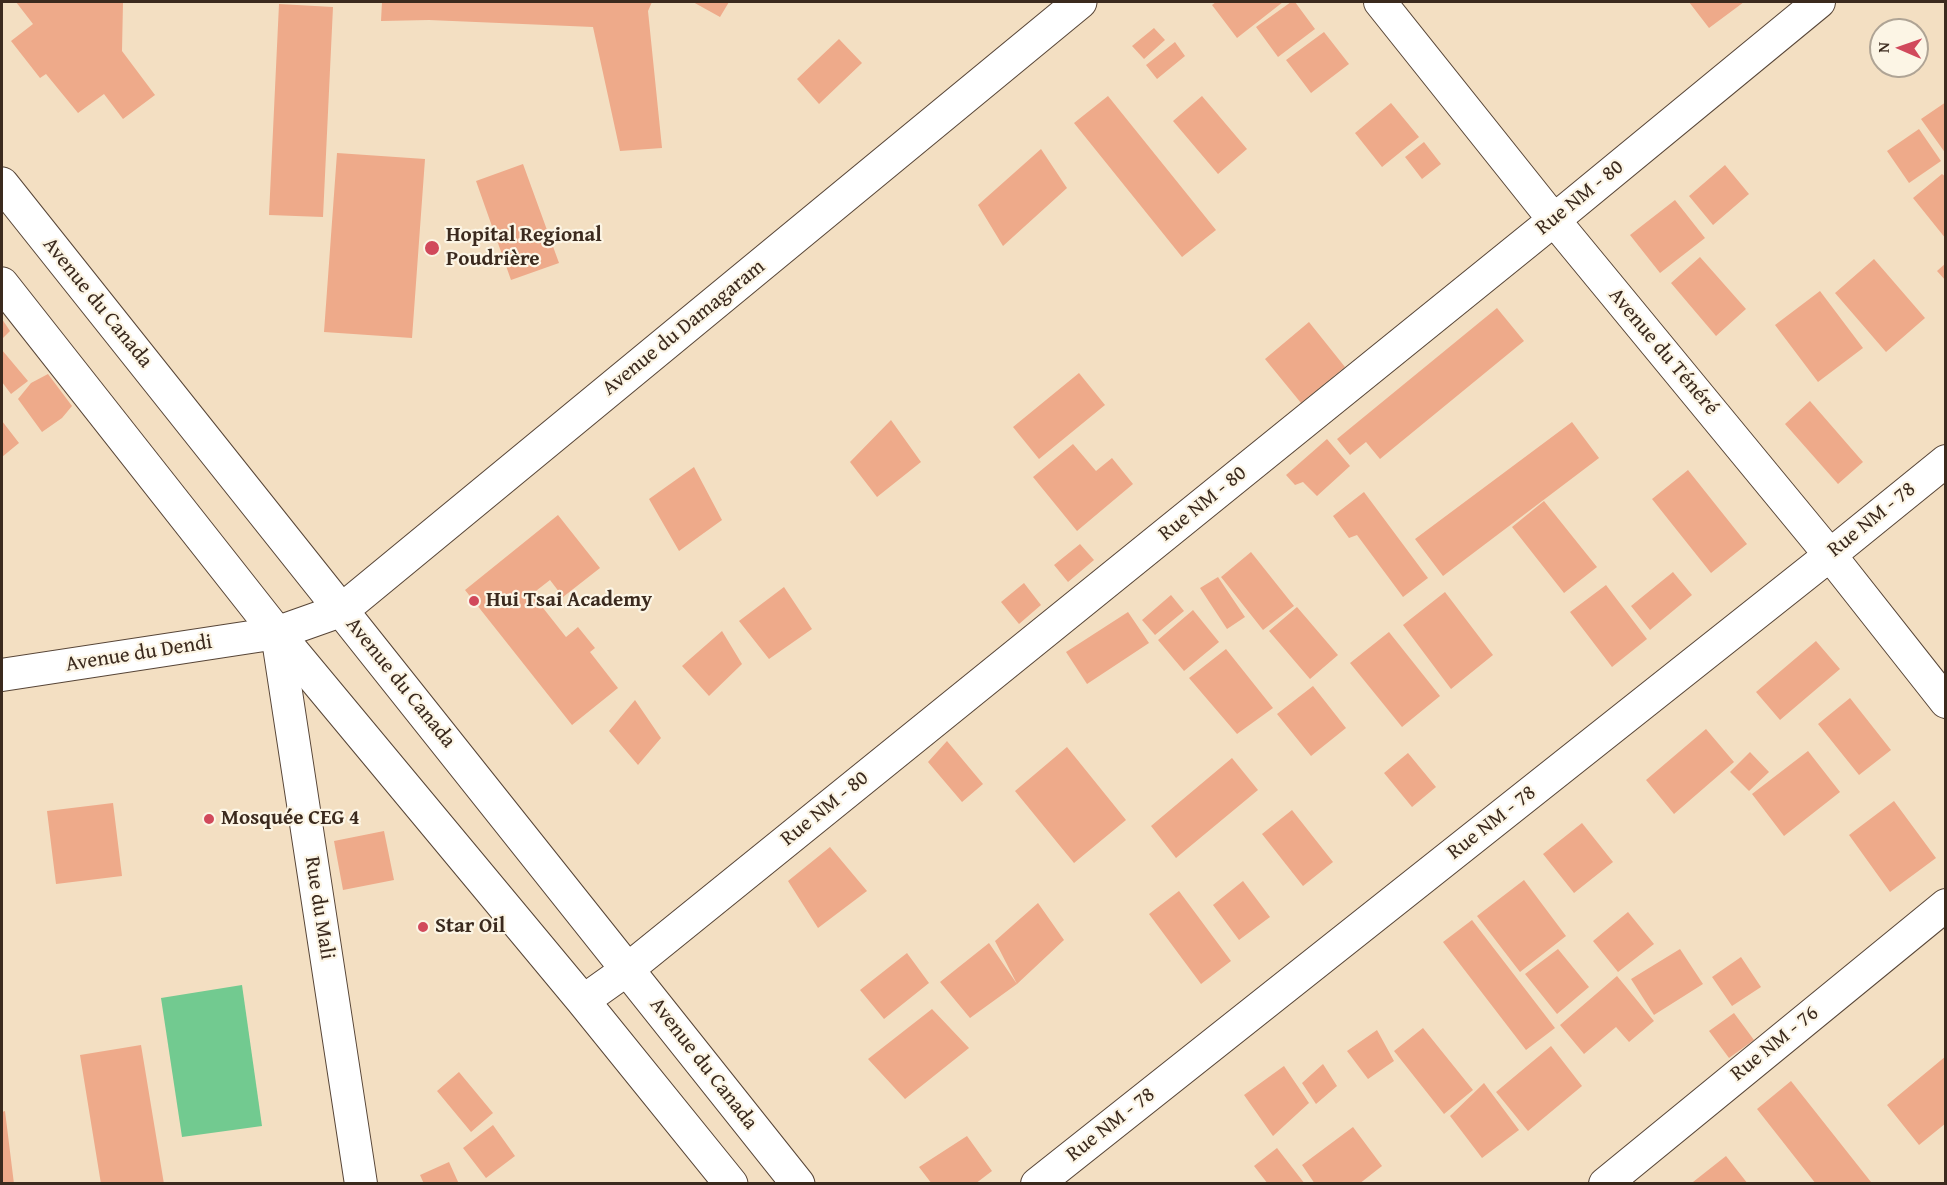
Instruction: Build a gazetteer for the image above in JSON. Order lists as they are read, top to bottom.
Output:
{
  "streets": {
    "street": [
      "Rue NM - 80",
      "Avenue du Canada",
      "Avenue du Damagaram",
      "Avenue du Ténéré",
      "Rue NM - 78",
      "Avenue du Dendi",
      "Rue du Mali",
      "Rue NM - 76"
    ]
  },
  "crossings": [
    ["Rue NM - 80", "Avenue du Canada"],
    ["Rue NM - 80", "Avenue du Ténéré"],
    ["Avenue du Canada", "Avenue du Damagaram"],
    ["Avenue du Damagaram", "Avenue du Dendi"],
    ["Avenue du Damagaram", "Rue du Mali"],
    ["Avenue du Ténéré", "Rue NM - 78"],
    ["Avenue du Dendi", "Rue du Mali"]
  ],
  "places": [
    "Hopital Regional Poudrière",
    "Hui Tsai Academy",
    "Mosquée CEG 4",
    "Star Oil"
  ],
  "north": "left"
}
